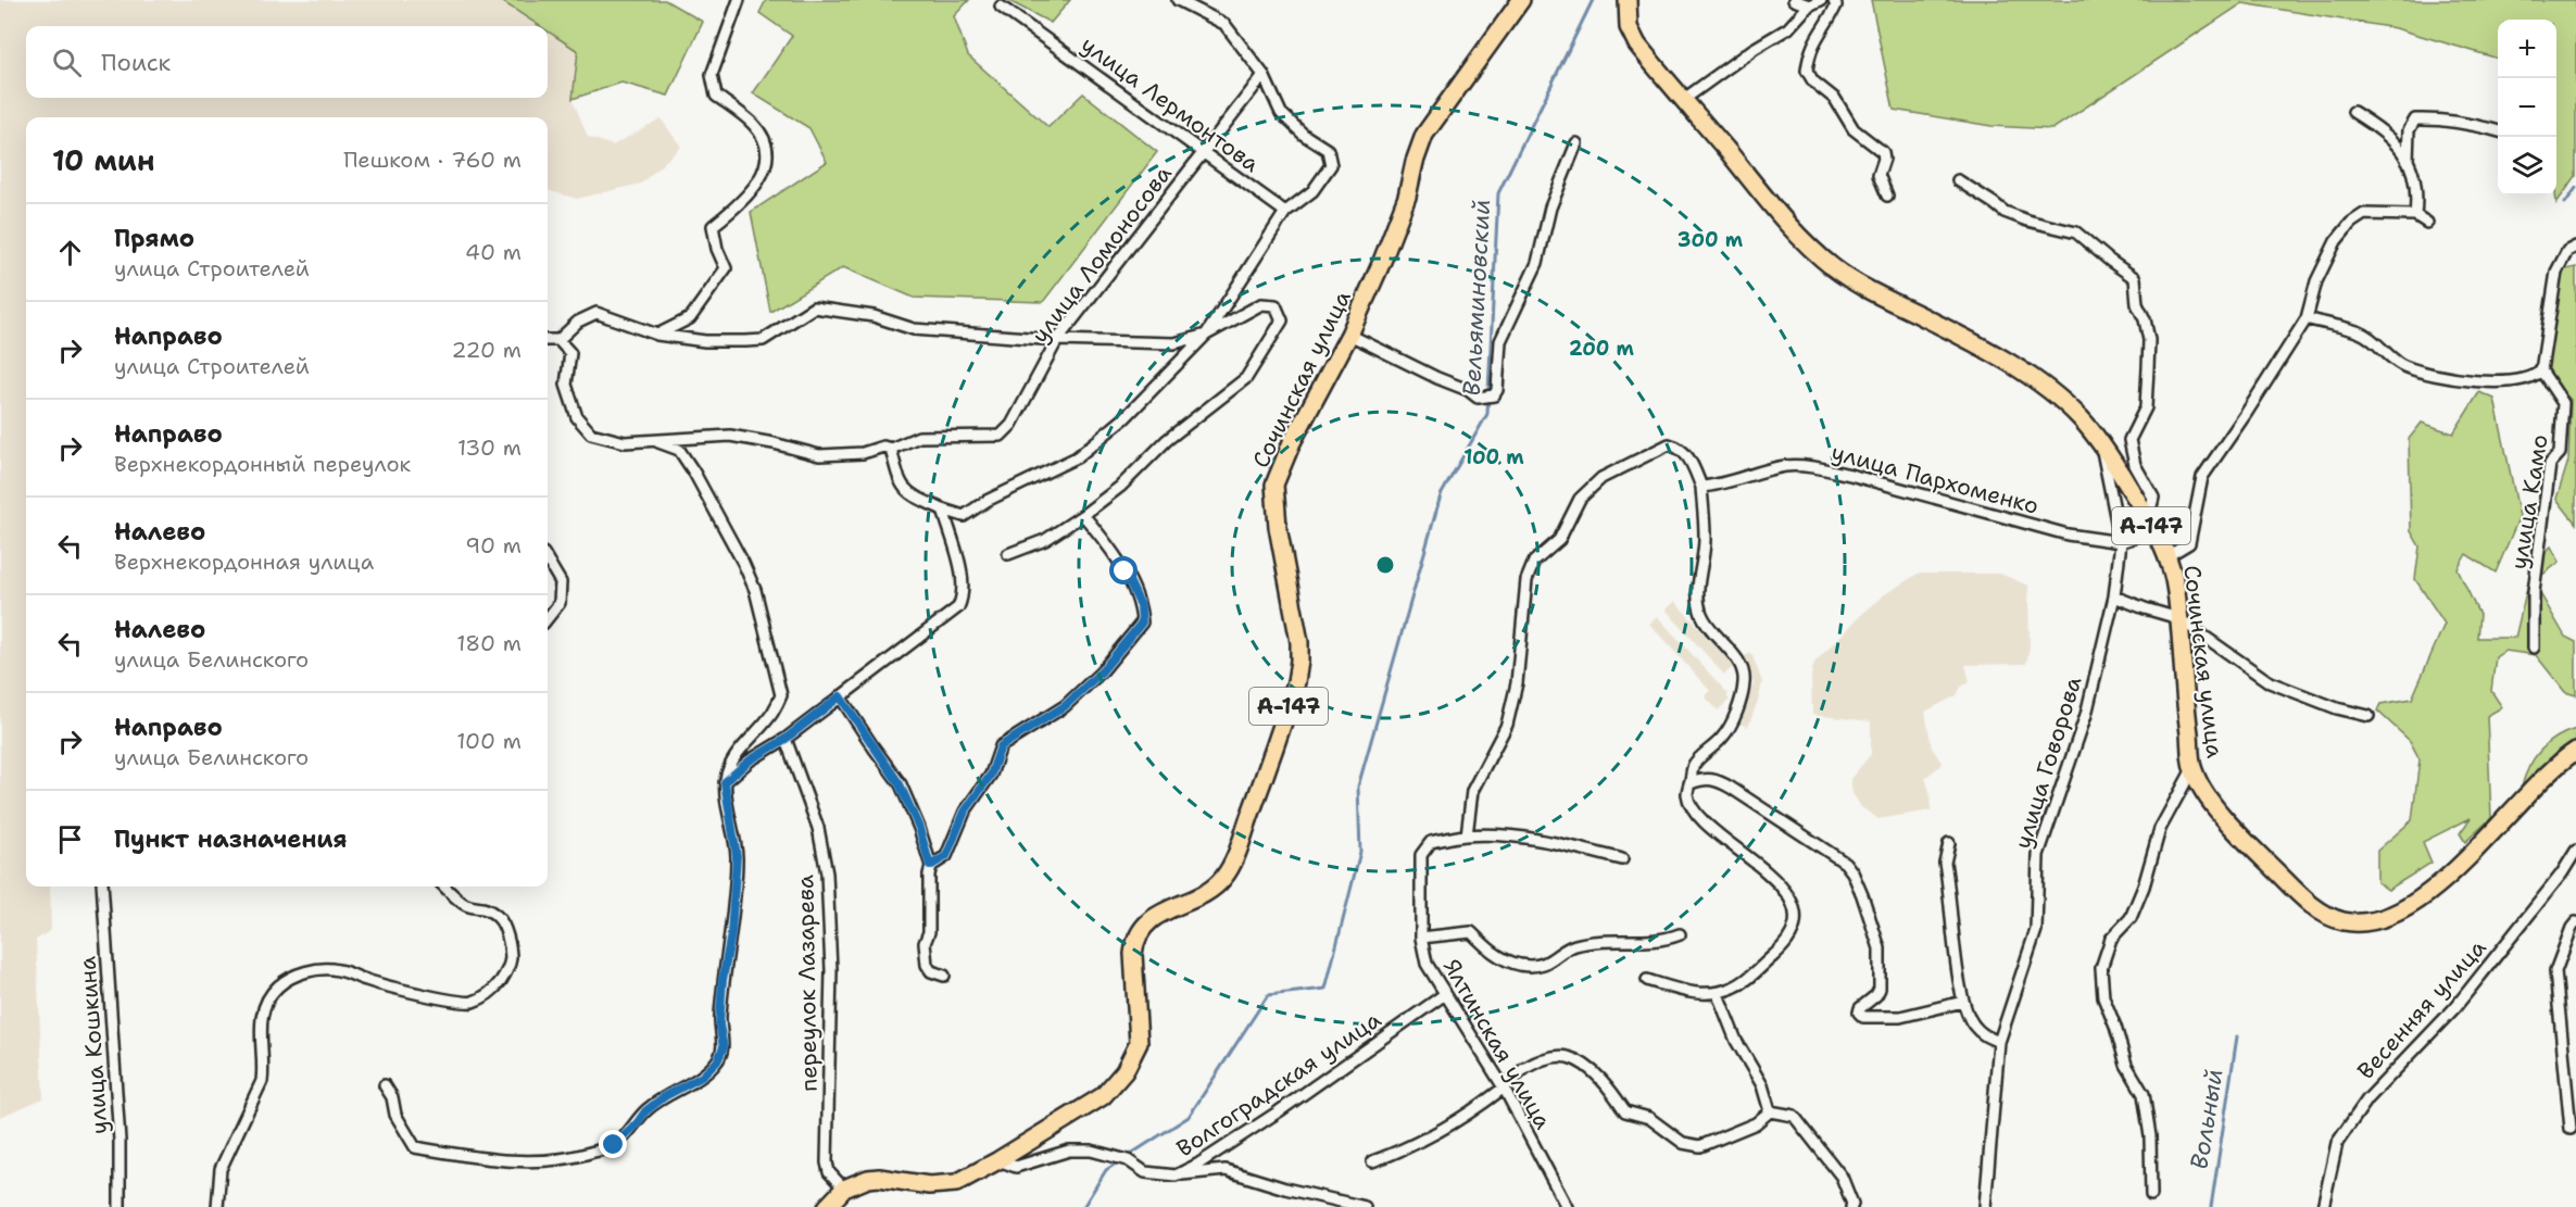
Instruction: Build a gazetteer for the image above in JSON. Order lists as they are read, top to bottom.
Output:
{
  "streets": {
    "highway": ["Сочинская улица", "А-147"],
    "street": [
      "улица Лермонтова",
      "улица Ломоносова",
      "улица Пархоменко",
      "улица Камо",
      "улица Говорова",
      "переулок Лазарева",
      "Весенняя улица",
      "Ялтинская улица",
      "улица Кошкина",
      "Волгоградская улица"
    ]
  },
  "crossings": [
    ["улица Лермонтова", "улица Ломоносова"],
    ["Сочинская улица", "улица Говорова"],
    ["Сочинская улица", "переулок Лазарева"],
    ["Сочинская улица", "Волгоградская улица"],
    ["улица Пархоменко", "улица Говорова"],
    ["Ялтинская улица", "Волгоградская улица"]
  ],
  "water": ["Вельяминовский", "Вольный"],
  "page": {
    "map_buttons": ["+", "−"],
    "search": "Поиск",
    "heading": ["10 мин", "Пешком · 760 m"],
    "list": [
      ["Прямо", "улица Строителей", "40 m"],
      ["Направо", "улица Строителей", "220 m"],
      ["Направо", "Верхнекордонный переулок", "130 m"],
      ["Налево", "Верхнекордонная улица", "90 m"],
      ["Налево", "улица Белинского", "180 m"],
      ["Направо", "улица Белинского", "100 m"],
      "Пункт назначения"
    ]
  },
  "rings": ["300 m", "200 m", "100 m"]
}
